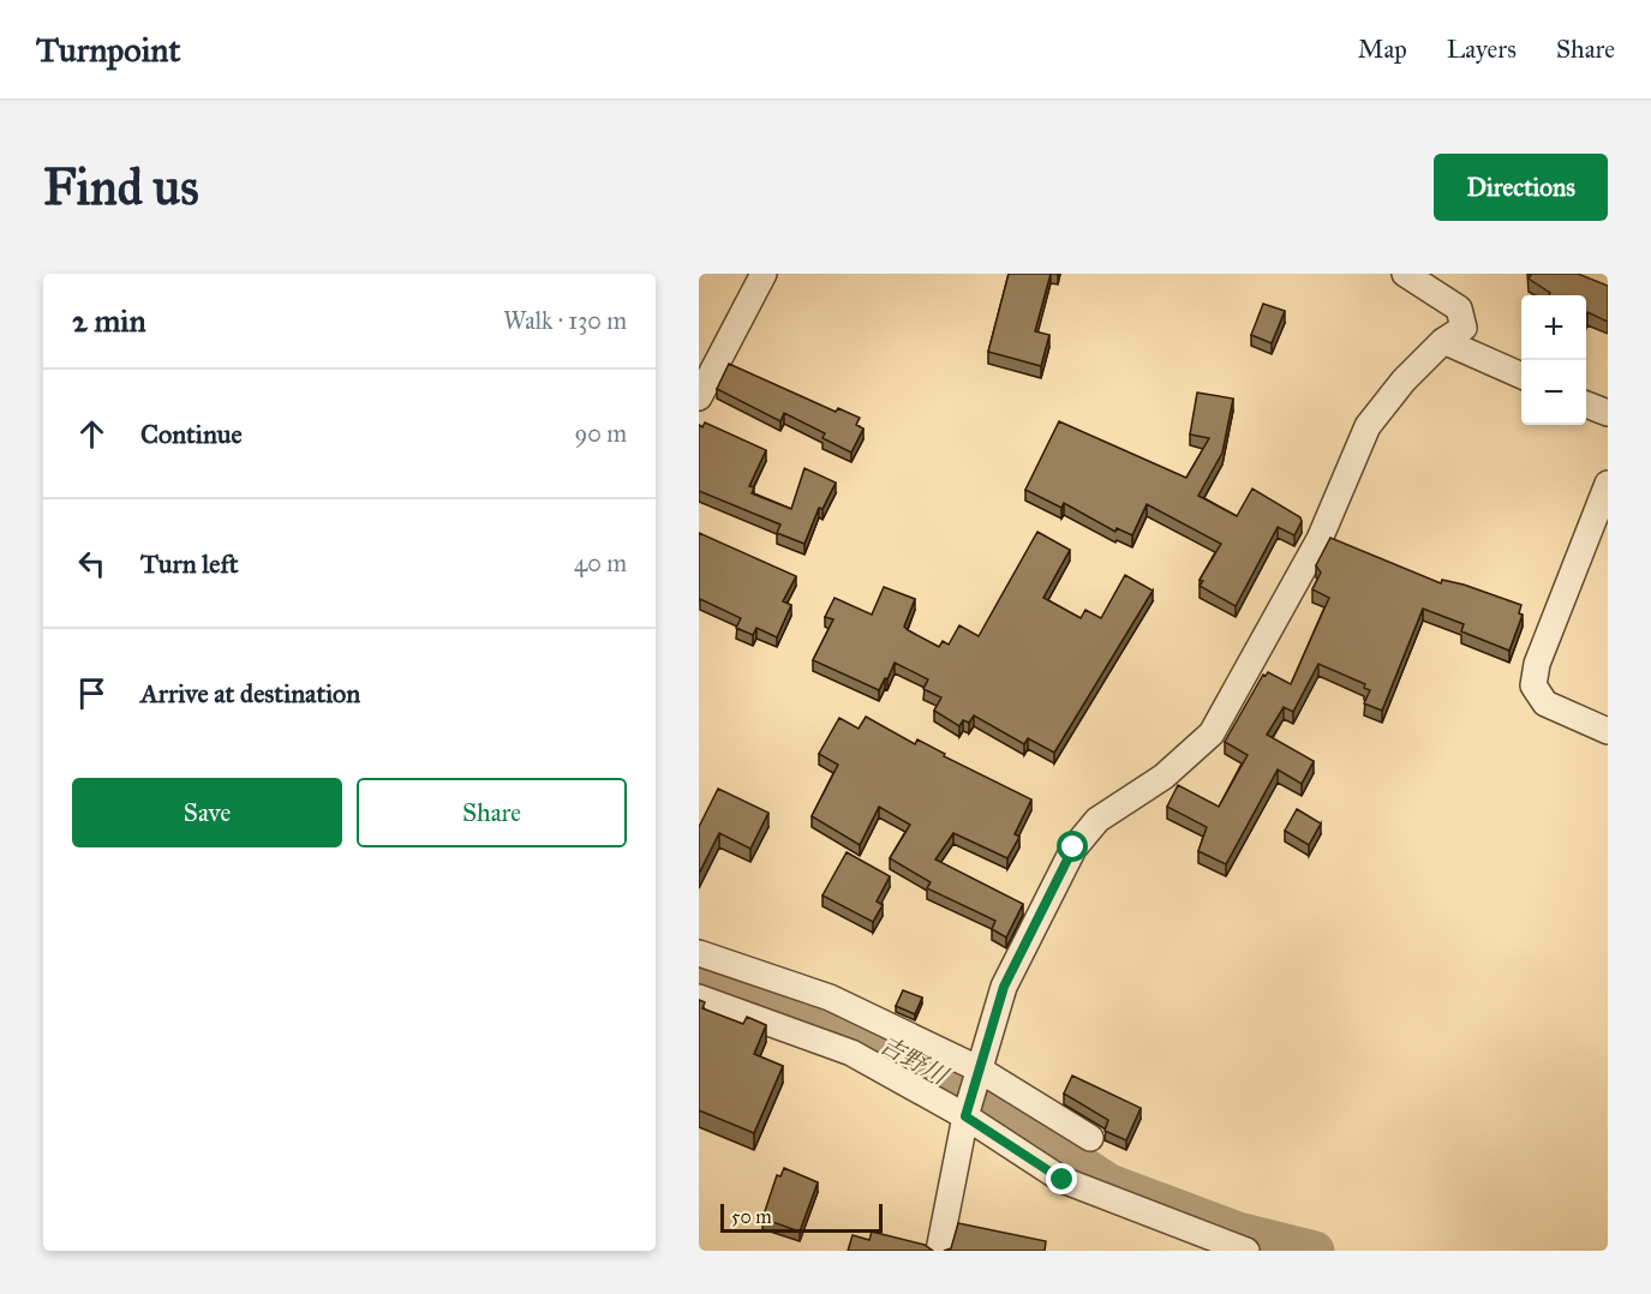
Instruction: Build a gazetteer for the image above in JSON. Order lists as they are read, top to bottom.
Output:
{
  "water": ["吉野川"],
  "scale_bar": "50 m",
  "page": {
    "header": "Turnpoint",
    "nav": ["Map", "Layers", "Share"],
    "buttons": [
      "Directions",
      ["Save", "Share"]
    ],
    "title": "Find us",
    "heading": ["2 min", "Walk · 130 m"],
    "map_buttons": ["+", "−"],
    "list": [
      ["Continue", "90 m"],
      ["Turn left", "40 m"],
      "Arrive at destination"
    ],
    "scale": "50 m"
  }
}
